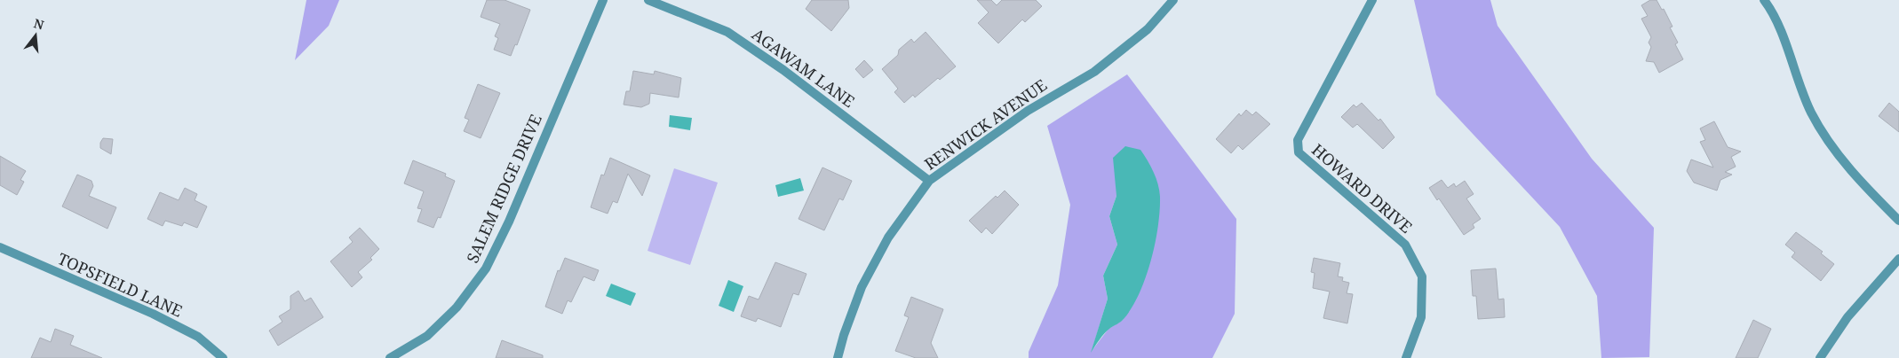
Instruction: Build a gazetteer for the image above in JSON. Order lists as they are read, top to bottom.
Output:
{
  "streets": {
    "street": [
      "AGAWAM LANE",
      "RENWICK AVENUE",
      "SALEM RIDGE DRIVE",
      "HOWARD DRIVE",
      "TOPSFIELD LANE"
    ]
  },
  "crossings": [
    ["AGAWAM LANE", "RENWICK AVENUE"]
  ],
  "north": "top"
}
